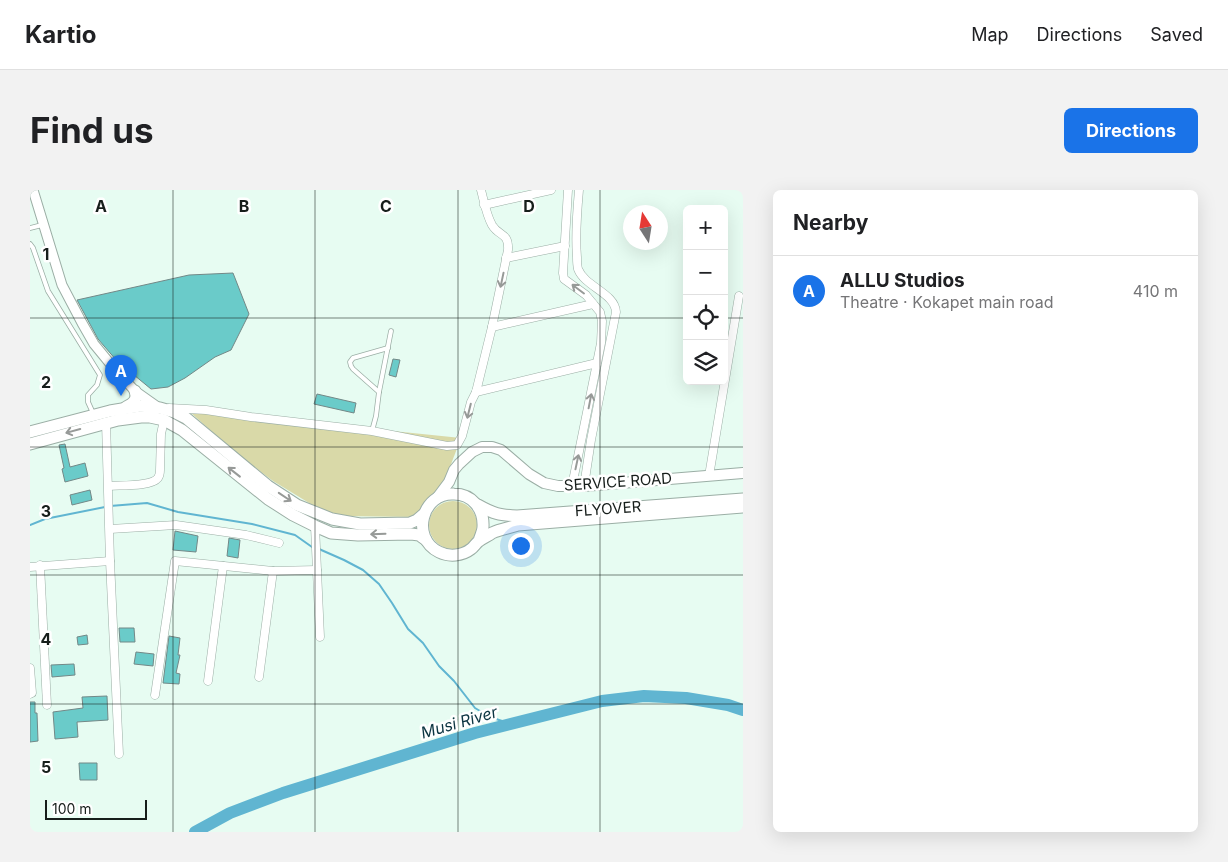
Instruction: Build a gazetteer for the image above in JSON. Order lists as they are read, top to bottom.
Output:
{
  "streets": {
    "main road": ["SERVICE ROAD", "FLYOVER"]
  },
  "crossings": [
    ["SERVICE ROAD", "FLYOVER"]
  ],
  "water": ["Musi River"],
  "scale_bar": "100 m",
  "north": "top",
  "page": {
    "header": "Kartio",
    "nav": ["Map", "Directions", "Saved"],
    "buttons": "Directions",
    "title": "Find us",
    "heading": "Nearby",
    "map_buttons": ["+", "−"],
    "list": [
      {
        "mark": "A",
        "name": "ALLU Studios",
        "note": "Theatre · Kokapet main road",
        "value": "410 m"
      }
    ],
    "pins": "A",
    "scale": "100 m"
  },
  "grid": {
    "columns": [
      "A",
      "B",
      "C",
      "D"
    ],
    "rows": [
      "1",
      "2",
      "3",
      "4",
      "5"
    ]
  }
}
